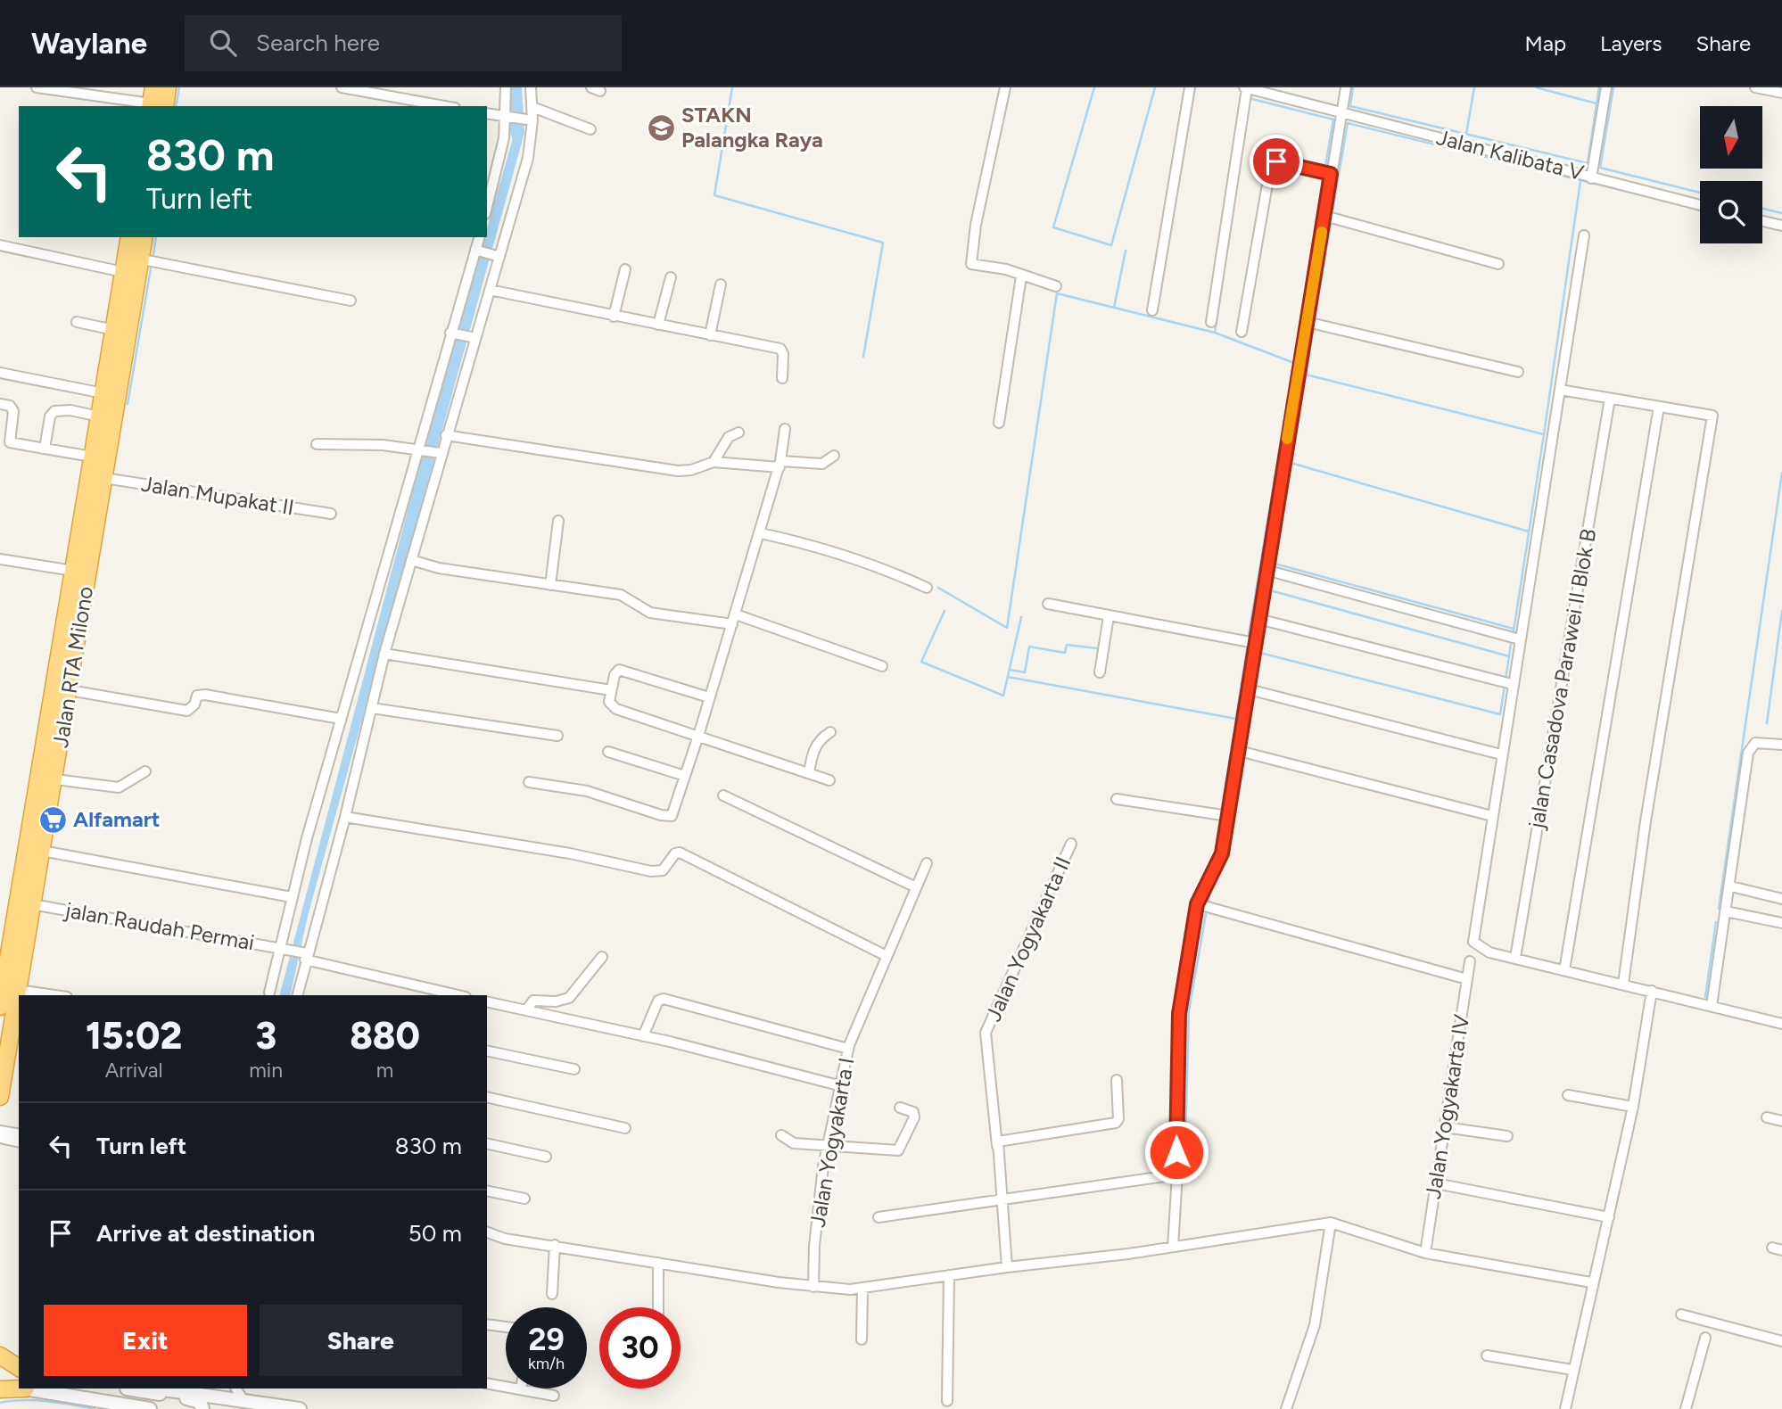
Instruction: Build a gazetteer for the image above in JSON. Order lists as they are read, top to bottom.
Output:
{
  "streets": {
    "highway": ["Jalan RTA Milono"],
    "street": [
      "Jalan Kalibata V",
      "Jalan Mupakat II",
      "jalan Casadova Parawei II Blok B",
      "jalan Raudah Permai",
      "Jalan Yogyakarta II",
      "Jalan Yogyakarta IV",
      "Jalan Yogyakarta I"
    ]
  },
  "crossings": [
    ["Jalan Mupakat II", "Jalan RTA Milono"],
    ["Jalan RTA Milono", "jalan Raudah Permai"]
  ],
  "places": {
    "school or university": ["STAKN Palangka Raya"],
    "supermarket": ["Alfamart"]
  },
  "north": "bottom",
  "page": {
    "header": "Waylane",
    "search": "Search here",
    "nav": ["Map", "Layers", "Share"],
    "turn": ["830 m", "Turn left"],
    "eta": [
      "15:02",
      "Arrival",
      "3",
      "min",
      "880",
      "m"
    ],
    "list": [
      {
        "name": "Turn left",
        "value": "830 m"
      },
      {
        "name": "Arrive at destination",
        "value": "50 m"
      }
    ],
    "buttons": ["Exit", "Share"],
    "speed": "29 km/h",
    "limit": "30"
  }
}
